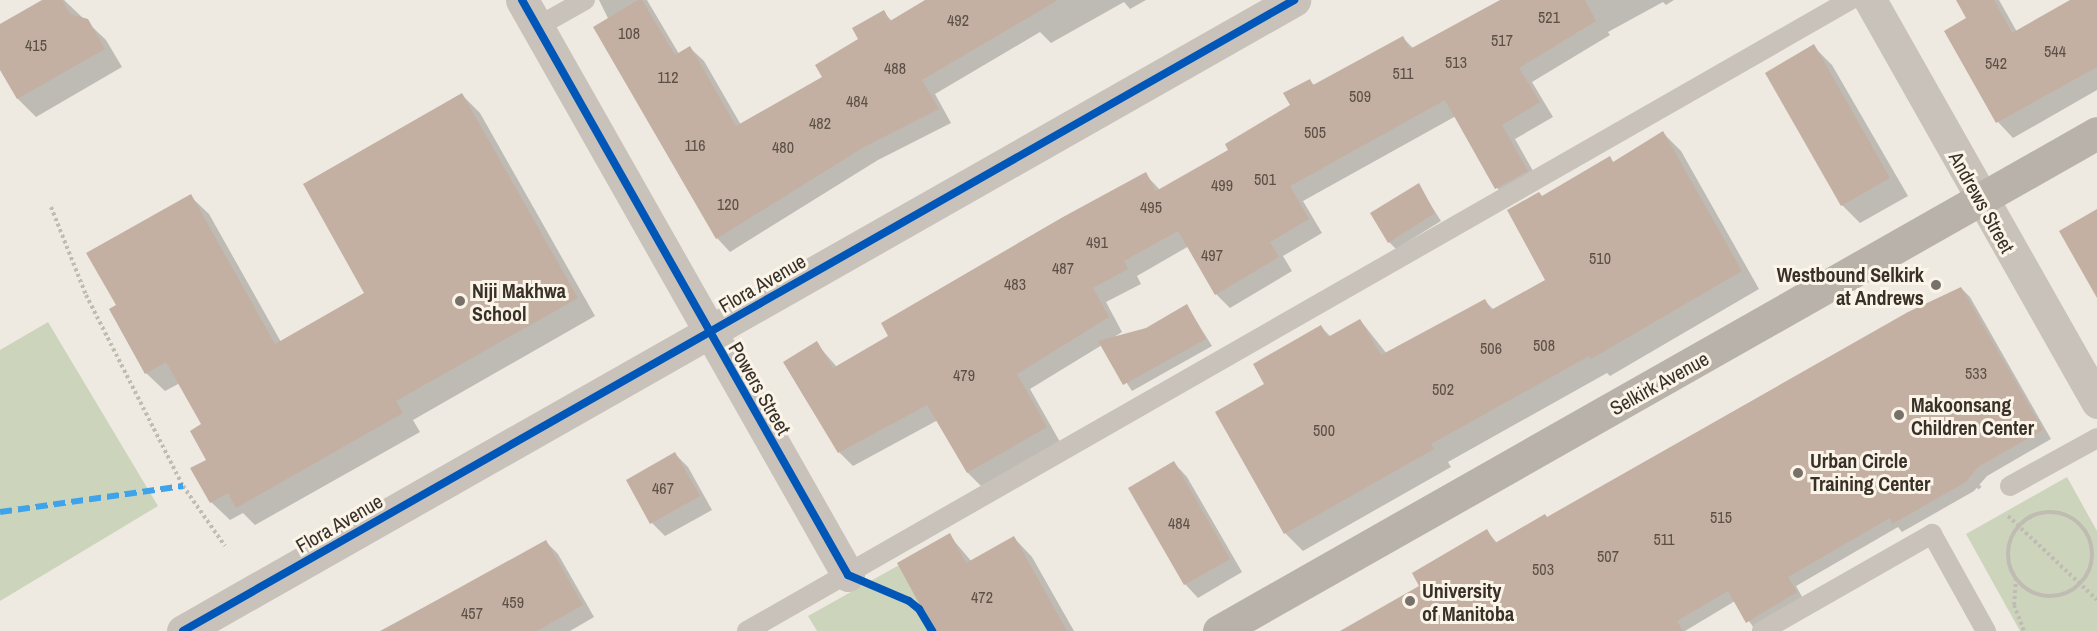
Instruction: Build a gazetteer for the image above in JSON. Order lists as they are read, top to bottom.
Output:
{
  "streets": {
    "main road": ["Selkirk Avenue"],
    "street": ["Andrews Street", "Flora Avenue", "Powers Street"]
  },
  "crossings": [
    ["Andrews Street", "Selkirk Avenue"],
    ["Flora Avenue", "Powers Street"]
  ],
  "places": [
    "Westbound Selkirk at Andrews",
    "Niji Makhwa School",
    "Makoonsang Children Center",
    "Urban Circle Training Center",
    "University of Manitoba"
  ],
  "house_numbers": [
    "521",
    "492",
    "108",
    "517",
    "415",
    "544",
    "513",
    "542",
    "488",
    "511",
    "112",
    "509",
    "484",
    "482",
    "505",
    "116",
    "480",
    "501",
    "499",
    "120",
    "495",
    "491",
    "497",
    "510",
    "487",
    "483",
    "508",
    "506",
    "533",
    "479",
    "502",
    "500",
    "467",
    "515",
    "484",
    "511",
    "507",
    "503",
    "472",
    "459",
    "457"
  ]
}
